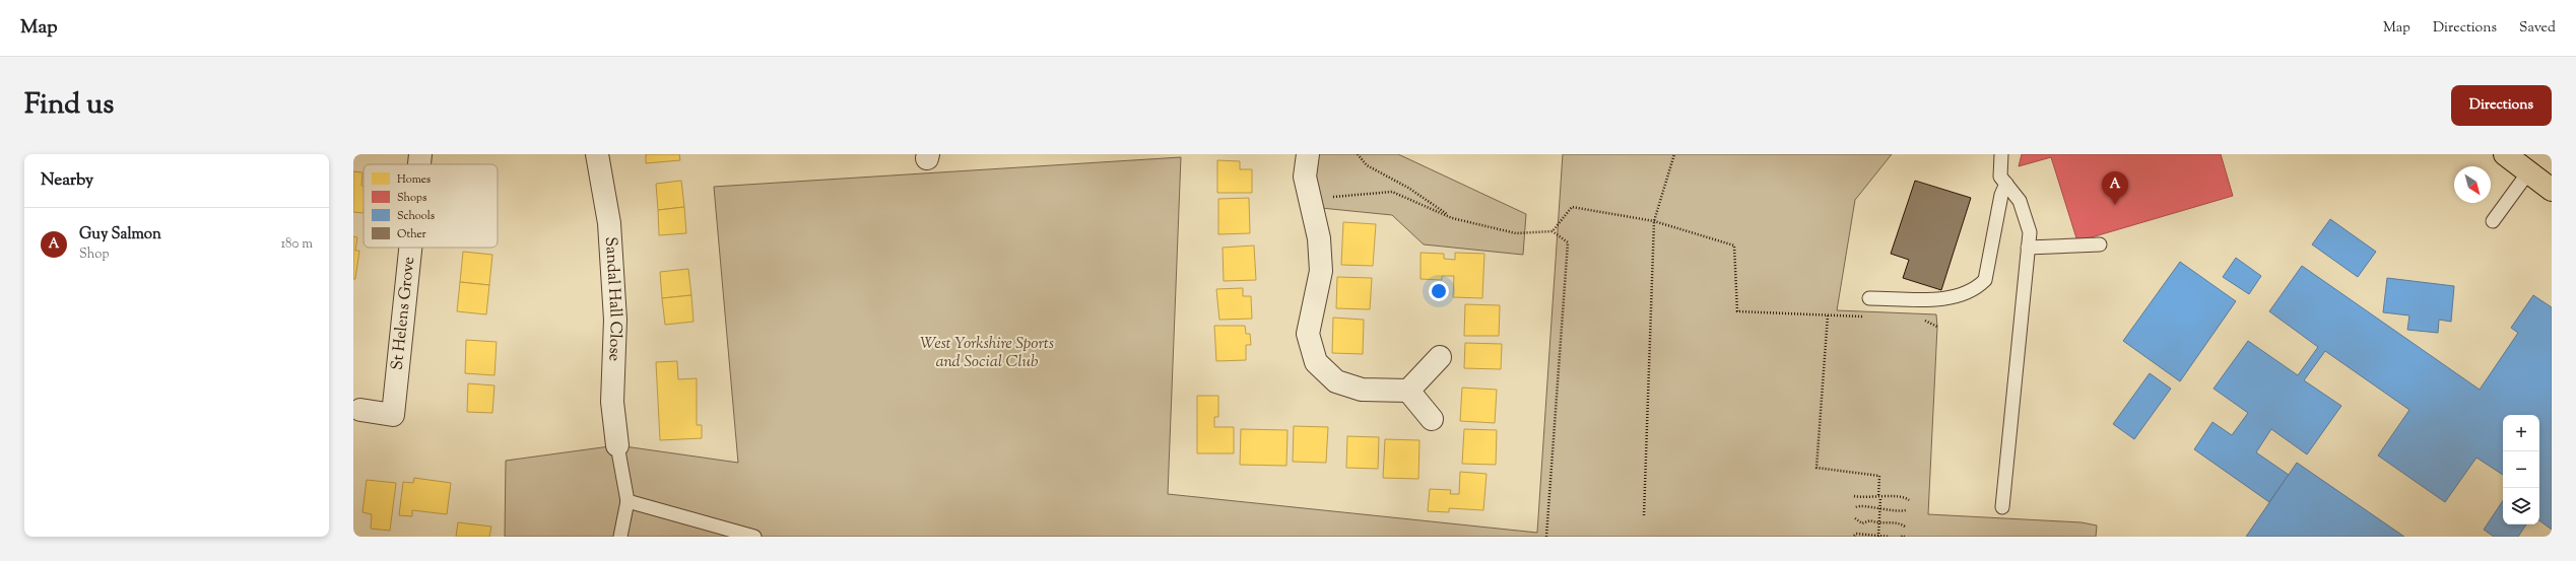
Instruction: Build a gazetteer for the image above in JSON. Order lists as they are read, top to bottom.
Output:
{
  "streets": {
    "street": ["Sandal Hall Close", "St Helens Grove"]
  },
  "parks": ["West Yorkshire Sports and Social Club"],
  "legend": [
    "Homes",
    "Shops",
    "Schools",
    "Other"
  ],
  "north": "bottom right",
  "page": {
    "header": "Map",
    "nav": ["Map", "Directions", "Saved"],
    "title": "Find us",
    "buttons": "Directions",
    "heading": "Nearby",
    "pins": "A",
    "list": [
      {
        "mark": "A",
        "name": "Guy Salmon",
        "note": "Shop",
        "value": "180 m"
      }
    ],
    "map_buttons": ["+", "−"]
  }
}
